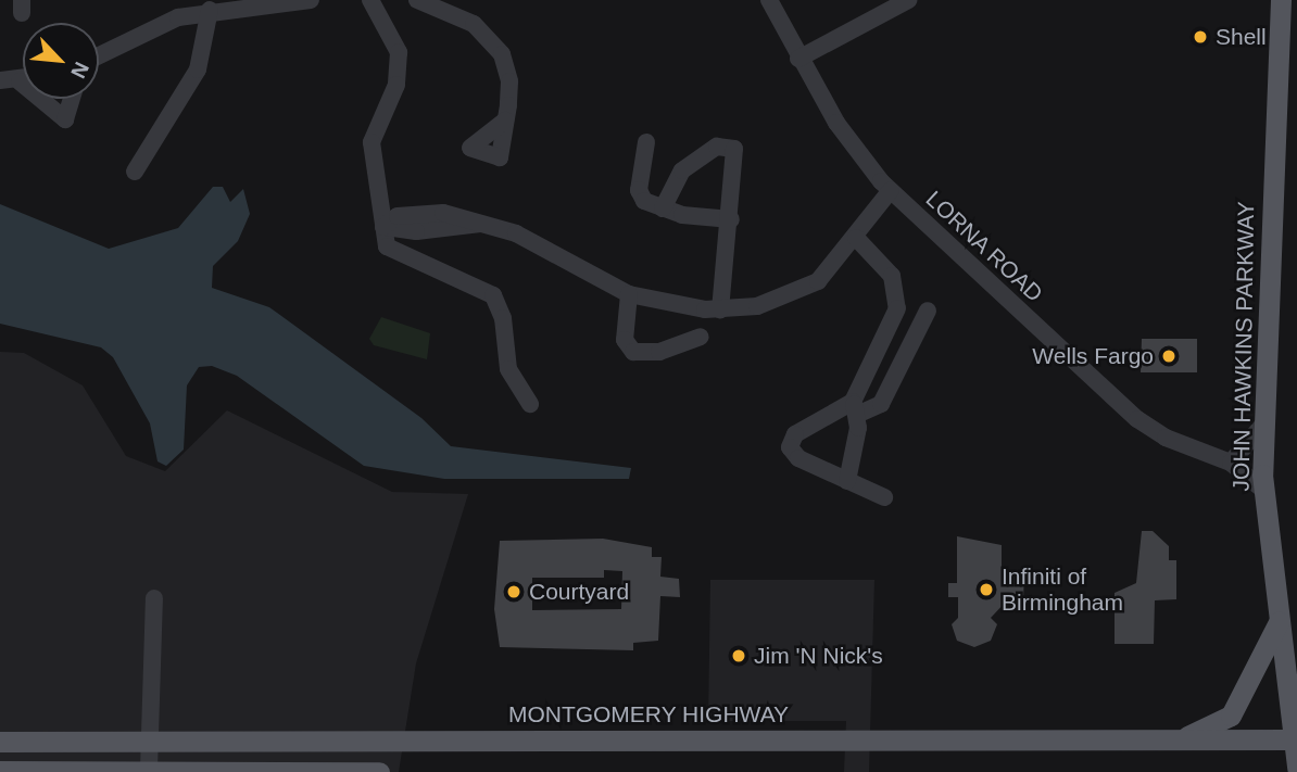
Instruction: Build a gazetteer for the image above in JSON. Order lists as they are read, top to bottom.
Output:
{
  "streets": {
    "main road": ["JOHN HAWKINS PARKWAY", "MONTGOMERY HIGHWAY"],
    "street": ["LORNA ROAD"]
  },
  "crossings": [
    ["LORNA ROAD", "JOHN HAWKINS PARKWAY"],
    ["JOHN HAWKINS PARKWAY", "MONTGOMERY HIGHWAY"]
  ],
  "places": [
    "Shell",
    "Wells Fargo",
    "Infiniti of Birmingham",
    "Courtyard",
    "Jim 'N Nick's"
  ],
  "north": "bottom right"
}
